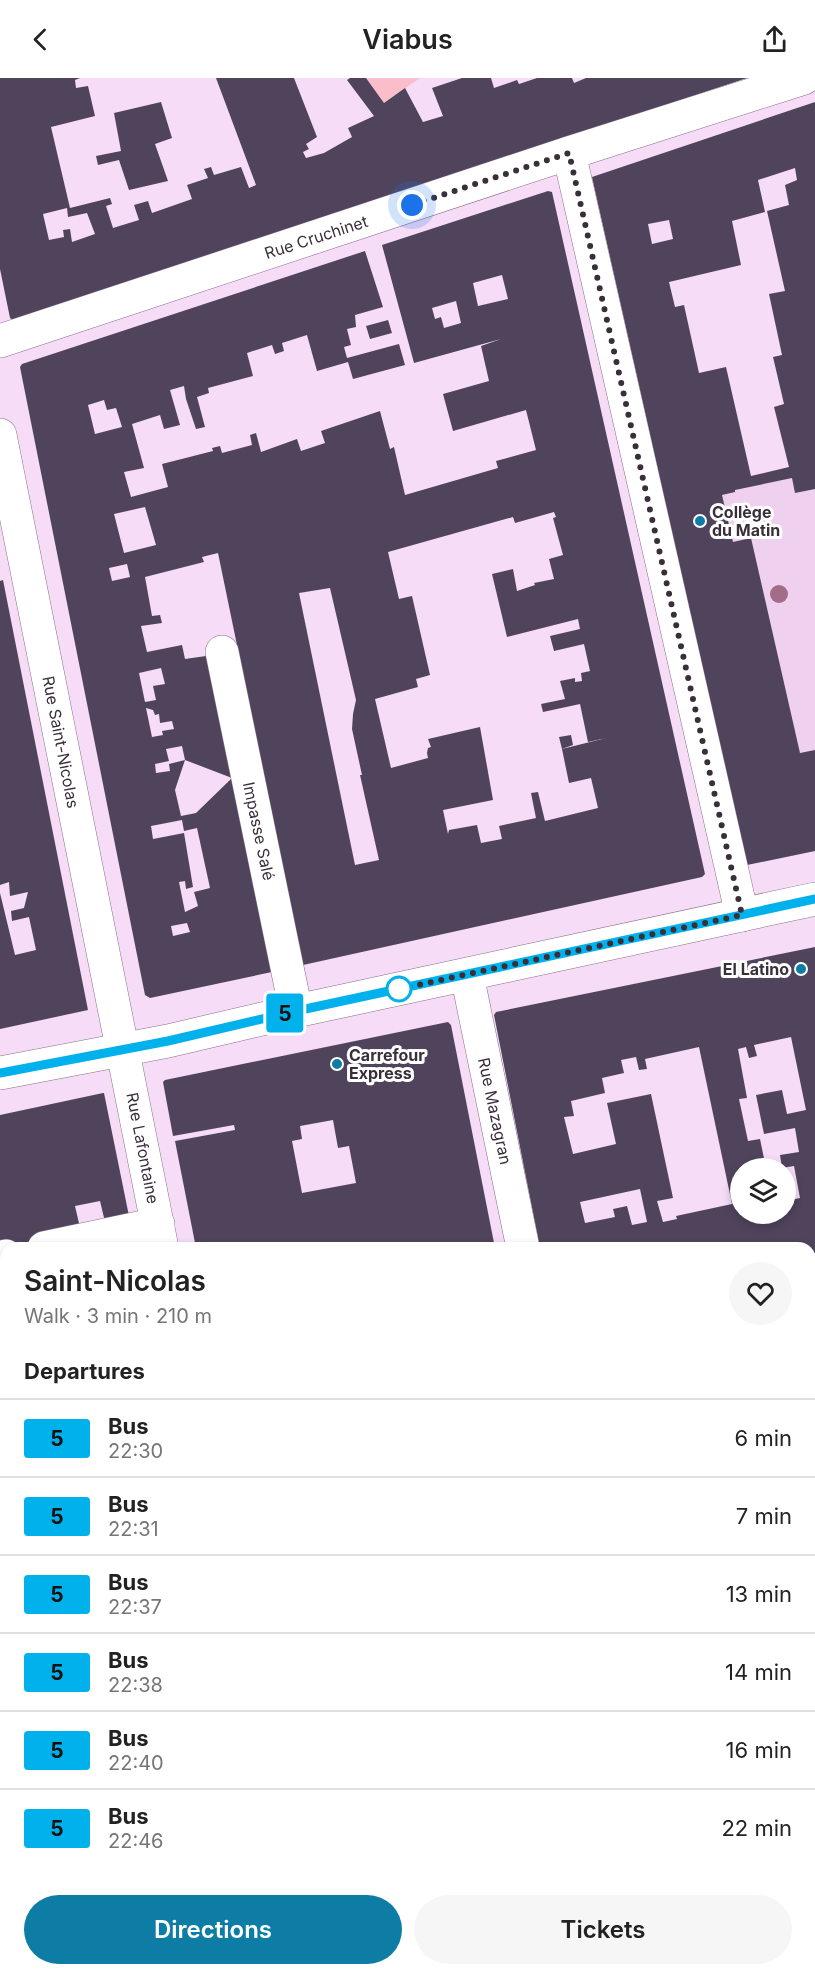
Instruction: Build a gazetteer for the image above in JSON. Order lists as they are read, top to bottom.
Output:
{
  "streets": {
    "street": [
      "Rue Cruchinet",
      "Rue Saint-Nicolas",
      "Impasse Salé",
      "Rue Mazagran",
      "Rue Lafontaine"
    ]
  },
  "crossings": [
    ["Rue Saint-Nicolas", "Rue Lafontaine"]
  ],
  "places": ["Collège du Matin", "El Latino", "Carrefour Express"],
  "lines": ["bus line 5"],
  "page": {
    "header": "Viabus",
    "on_map": "5",
    "heading": [
      ["Saint-Nicolas", "Walk · 3 min · 210 m"],
      "Departures"
    ],
    "list": [
      {
        "mark": "5",
        "name": "Bus",
        "note": "22:30",
        "value": "6 min"
      },
      {
        "mark": "5",
        "name": "Bus",
        "note": "22:31",
        "value": "7 min"
      },
      {
        "mark": "5",
        "name": "Bus",
        "note": "22:37",
        "value": "13 min"
      },
      {
        "mark": "5",
        "name": "Bus",
        "note": "22:38",
        "value": "14 min"
      },
      {
        "mark": "5",
        "name": "Bus",
        "note": "22:40",
        "value": "16 min"
      },
      {
        "mark": "5",
        "name": "Bus",
        "note": "22:46",
        "value": "22 min"
      }
    ],
    "buttons": ["Directions", "Tickets"]
  }
}
